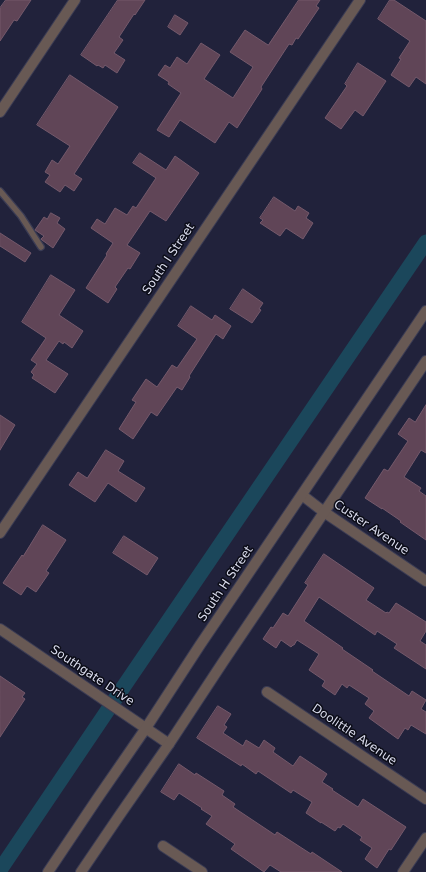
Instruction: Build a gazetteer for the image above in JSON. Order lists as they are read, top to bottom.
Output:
{
  "streets": {
    "street": [
      "South I Street",
      "Custer Avenue",
      "South H Street",
      "Southgate Drive",
      "Doolittle Avenue"
    ]
  },
  "crossings": [
    ["Custer Avenue", "South H Street"],
    ["South H Street", "Southgate Drive"]
  ]
}
